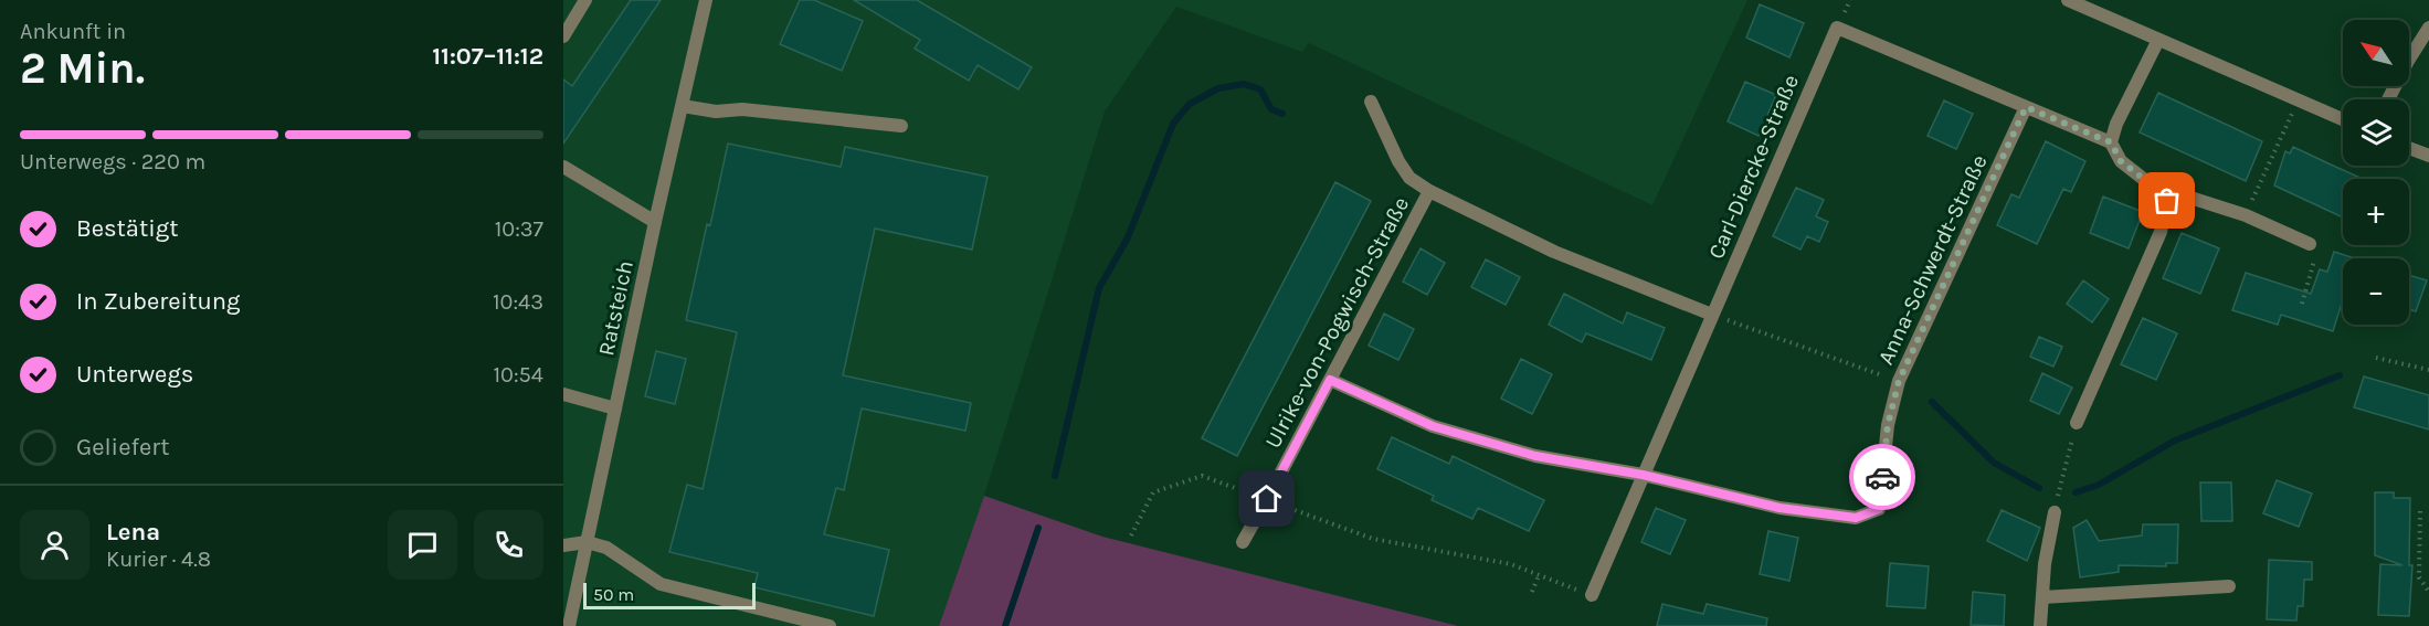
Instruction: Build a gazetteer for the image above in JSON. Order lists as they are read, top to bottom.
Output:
{
  "streets": {
    "street": [
      "Carl-Diercke-Straße",
      "Anna-Schwerdt-Straße",
      "Ratsteich",
      "Ulrike-von-Pogwisch-Straße"
    ]
  },
  "crossings": [
    ["Carl-Diercke-Straße", "Anna-Schwerdt-Straße"],
    ["Carl-Diercke-Straße", "Ulrike-von-Pogwisch-Straße"]
  ],
  "scale_bar": "50 m",
  "north": "top left",
  "page": {
    "heading": ["2 Min.", "Ankunft in", "11:07–11:12"],
    "panel": ["Lena", "Kurier · 4.8"],
    "map_buttons": ["+", "−"],
    "bar": "Unterwegs · 220 m",
    "list": [
      ["Bestätigt", "10:37"],
      ["In Zubereitung", "10:43"],
      ["Unterwegs", "10:54"],
      "Geliefert"
    ],
    "scale": "50 m"
  }
}
